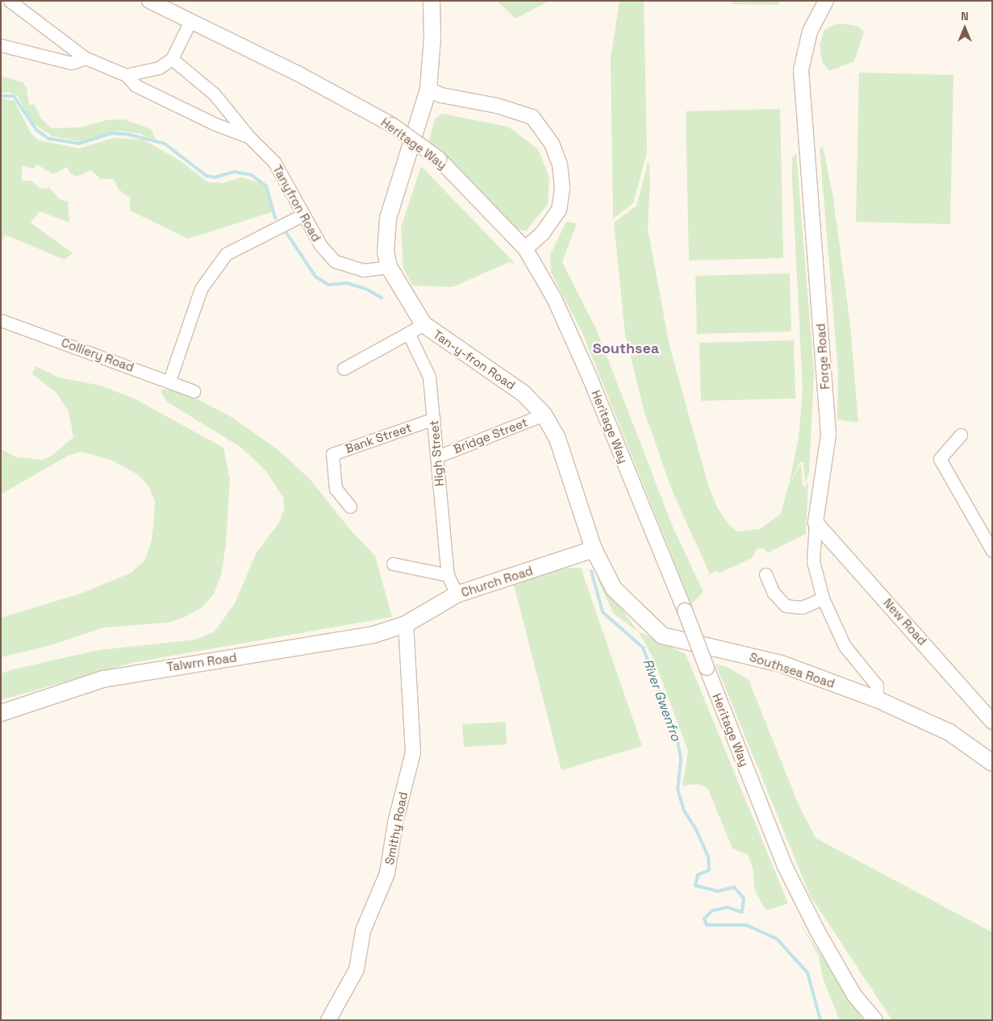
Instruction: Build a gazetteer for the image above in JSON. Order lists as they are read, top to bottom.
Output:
{
  "streets": {
    "main road": [
      "Tan-y-fron Road",
      "Church Road",
      "Talwrn Road",
      "Southsea Road"
    ],
    "street": [
      "Heritage Way",
      "Tanyfron Road",
      "Colliery Road",
      "Forge Road",
      "Bridge Street",
      "Bank Street",
      "High Street",
      "New Road",
      "Smithy Road"
    ]
  },
  "crossings": [
    ["Tanyfron Road", "Tan-y-fron Road"],
    ["Forge Road", "New Road"],
    ["Forge Road", "Southsea Road"],
    ["Tan-y-fron Road", "Bridge Street"],
    ["Tan-y-fron Road", "Church Road"],
    ["Tan-y-fron Road", "Southsea Road"],
    ["Bridge Street", "High Street"],
    ["Bank Street", "High Street"],
    ["High Street", "Church Road"],
    ["Church Road", "Talwrn Road"],
    ["Church Road", "Southsea Road"],
    ["Church Road", "Smithy Road"],
    ["Talwrn Road", "Smithy Road"]
  ],
  "districts": ["Southsea"],
  "water": ["River Gwenfro"],
  "north": "top"
}
